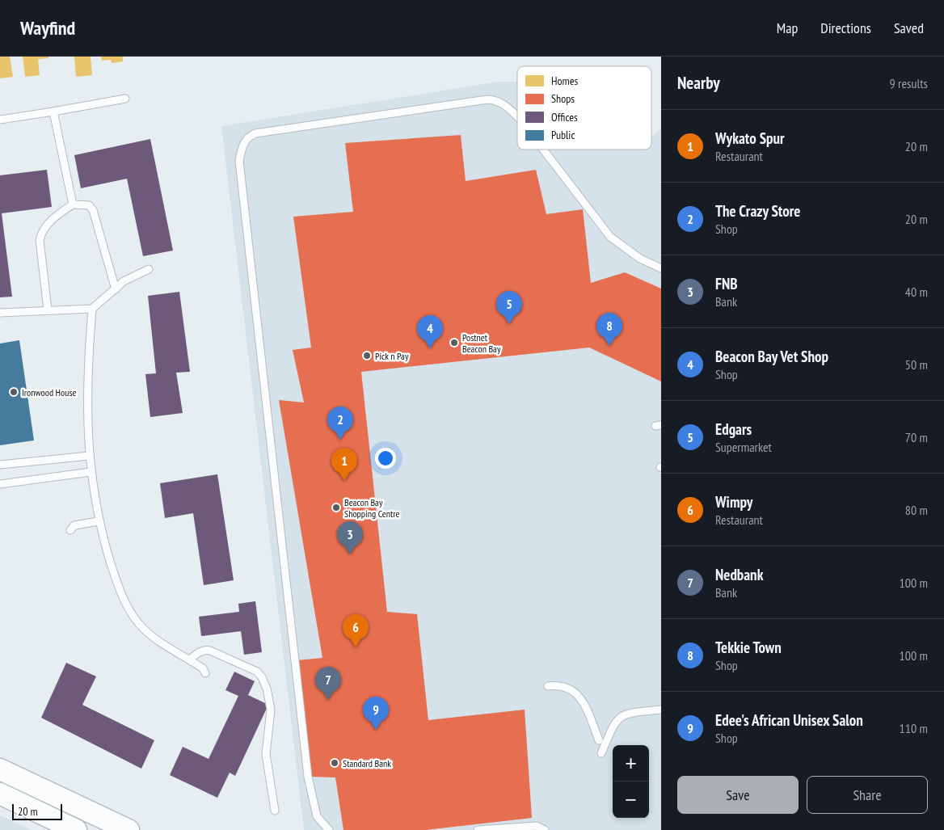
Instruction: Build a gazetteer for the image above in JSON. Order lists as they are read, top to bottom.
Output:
{
  "places": [
    "Postnet Beacon Bay",
    "Pick n Pay",
    "Ironwood House",
    "Beacon Bay Shopping Centre",
    "Standard Bank"
  ],
  "legend": [
    "Homes",
    "Shops",
    "Offices",
    "Public"
  ],
  "scale_bar": "20 m",
  "page": {
    "header": "Wayfind",
    "nav": ["Map", "Directions", "Saved"],
    "heading": ["Nearby", "9 results"],
    "list": [
      {
        "mark": "1",
        "name": "Wykato Spur",
        "note": "Restaurant",
        "value": "20 m"
      },
      {
        "mark": "2",
        "name": "The Crazy Store",
        "note": "Shop",
        "value": "20 m"
      },
      {
        "mark": "3",
        "name": "FNB",
        "note": "Bank",
        "value": "40 m"
      },
      {
        "mark": "4",
        "name": "Beacon Bay Vet Shop",
        "note": "Shop",
        "value": "50 m"
      },
      {
        "mark": "5",
        "name": "Edgars",
        "note": "Supermarket",
        "value": "70 m"
      },
      {
        "mark": "6",
        "name": "Wimpy",
        "note": "Restaurant",
        "value": "80 m"
      },
      {
        "mark": "7",
        "name": "Nedbank",
        "note": "Bank",
        "value": "100 m"
      },
      {
        "mark": "8",
        "name": "Tekkie Town",
        "note": "Shop",
        "value": "100 m"
      },
      {
        "mark": "9",
        "name": "Edee's African Unisex Salon",
        "note": "Shop",
        "value": "110 m"
      }
    ],
    "pins": [
      "5",
      "8",
      "4",
      "2",
      "1",
      "3",
      "6",
      "7",
      "9"
    ],
    "map_buttons": ["+", "−"],
    "buttons": ["Save", "Share"],
    "scale": "20 m"
  }
}
